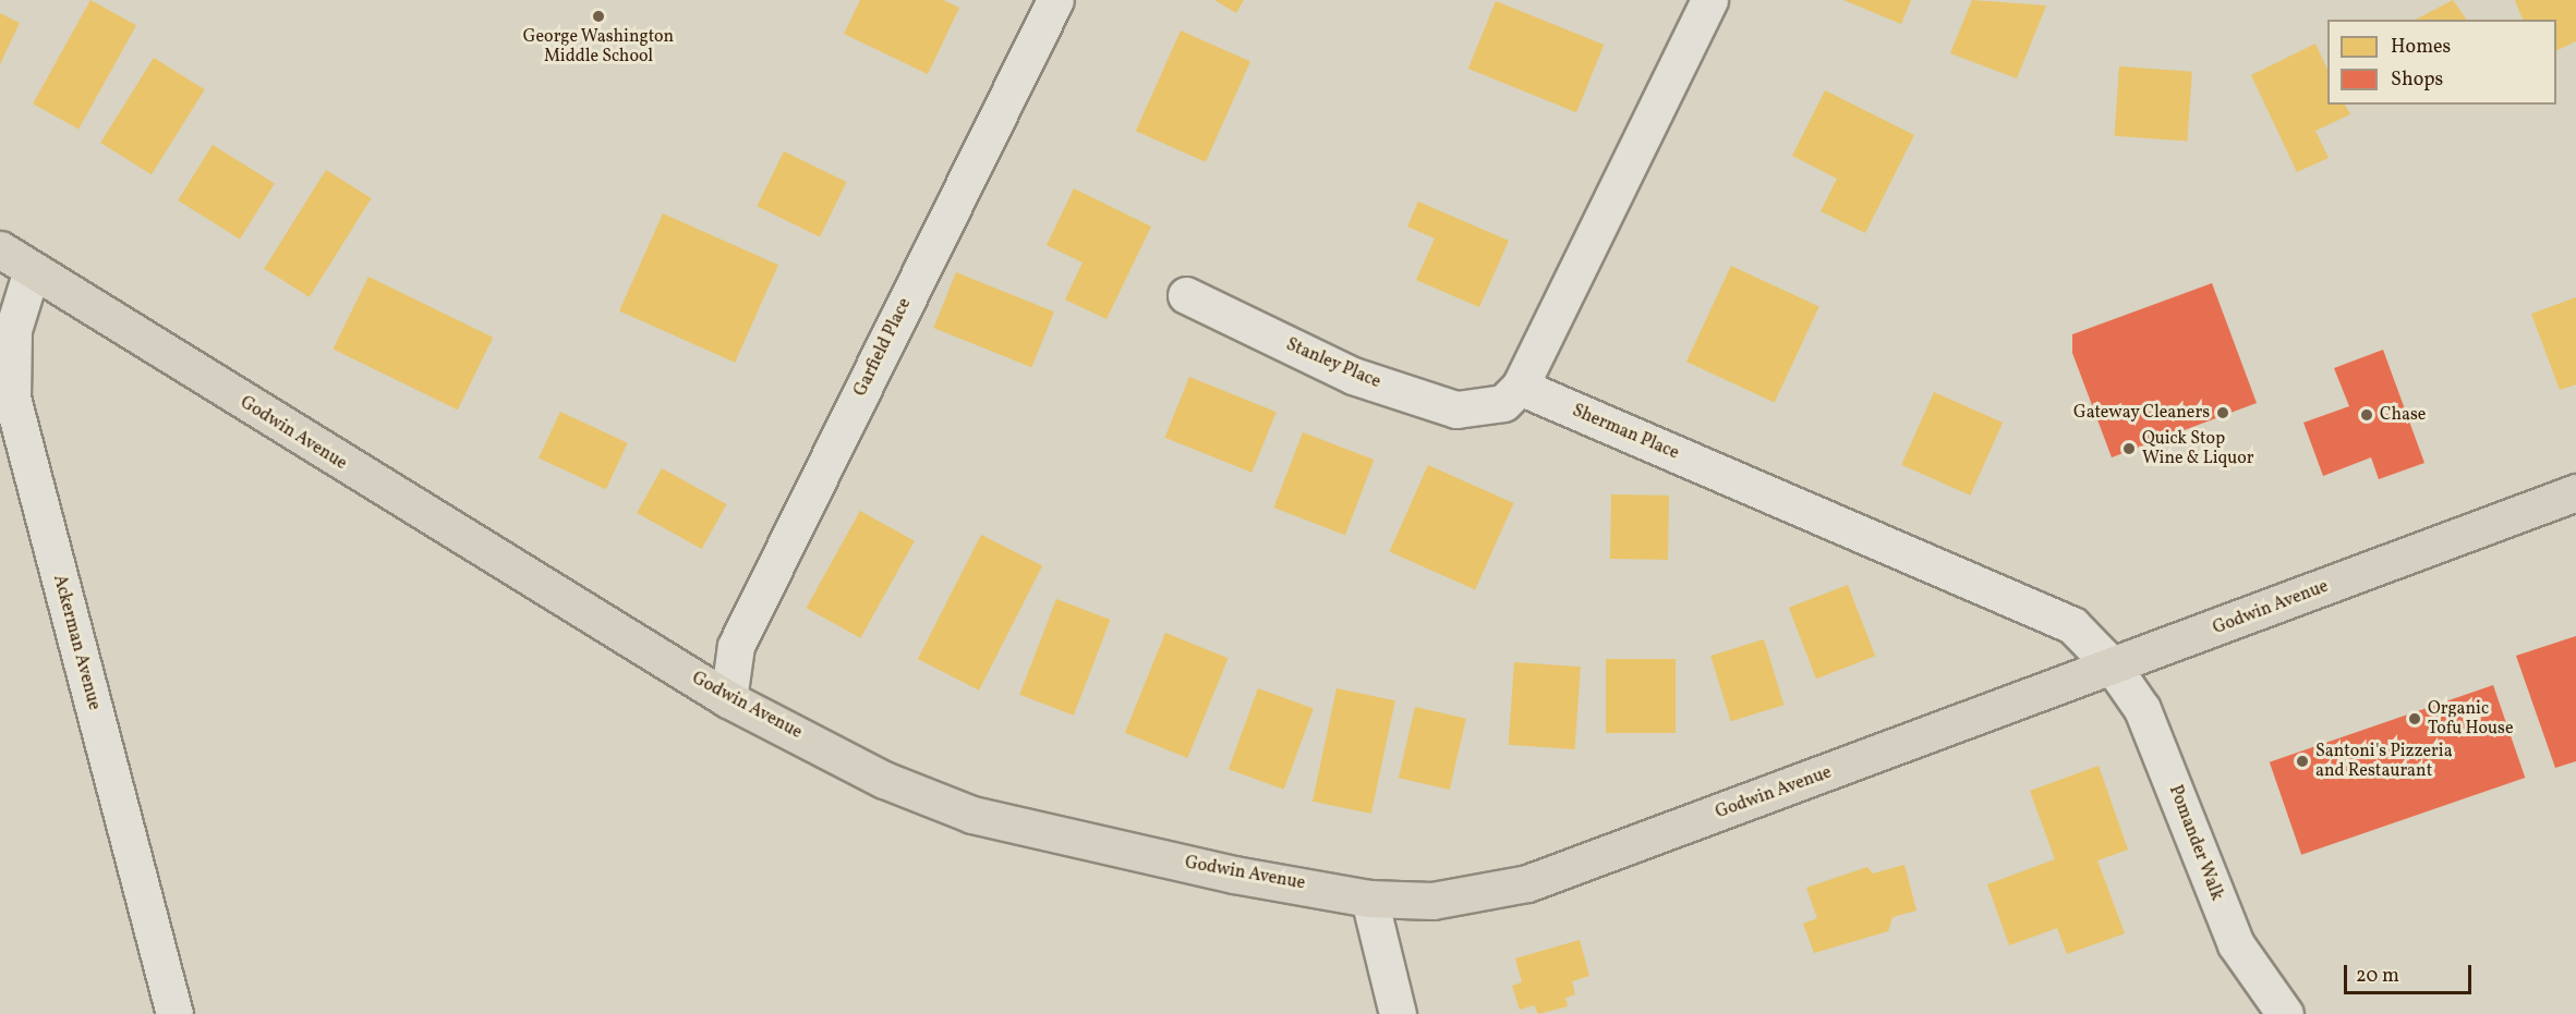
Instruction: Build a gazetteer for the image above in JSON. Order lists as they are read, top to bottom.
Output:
{
  "streets": {
    "main road": ["Godwin Avenue"],
    "street": [
      "Garfield Place",
      "Stanley Place",
      "Sherman Place",
      "Ackerman Avenue",
      "Pomander Walk"
    ]
  },
  "crossings": [
    ["Garfield Place", "Godwin Avenue"],
    ["Stanley Place", "Sherman Place"],
    ["Sherman Place", "Godwin Avenue"],
    ["Sherman Place", "Pomander Walk"],
    ["Godwin Avenue", "Ackerman Avenue"],
    ["Godwin Avenue", "Pomander Walk"]
  ],
  "places": [
    "George Washington Middle School",
    "Gateway Cleaners",
    "Chase",
    "Quick Stop Wine & Liquor",
    "Organic Tofu House",
    "Santoni's Pizzeria and Restaurant"
  ],
  "legend": ["Homes", "Shops"],
  "scale_bar": "20 m"
}
